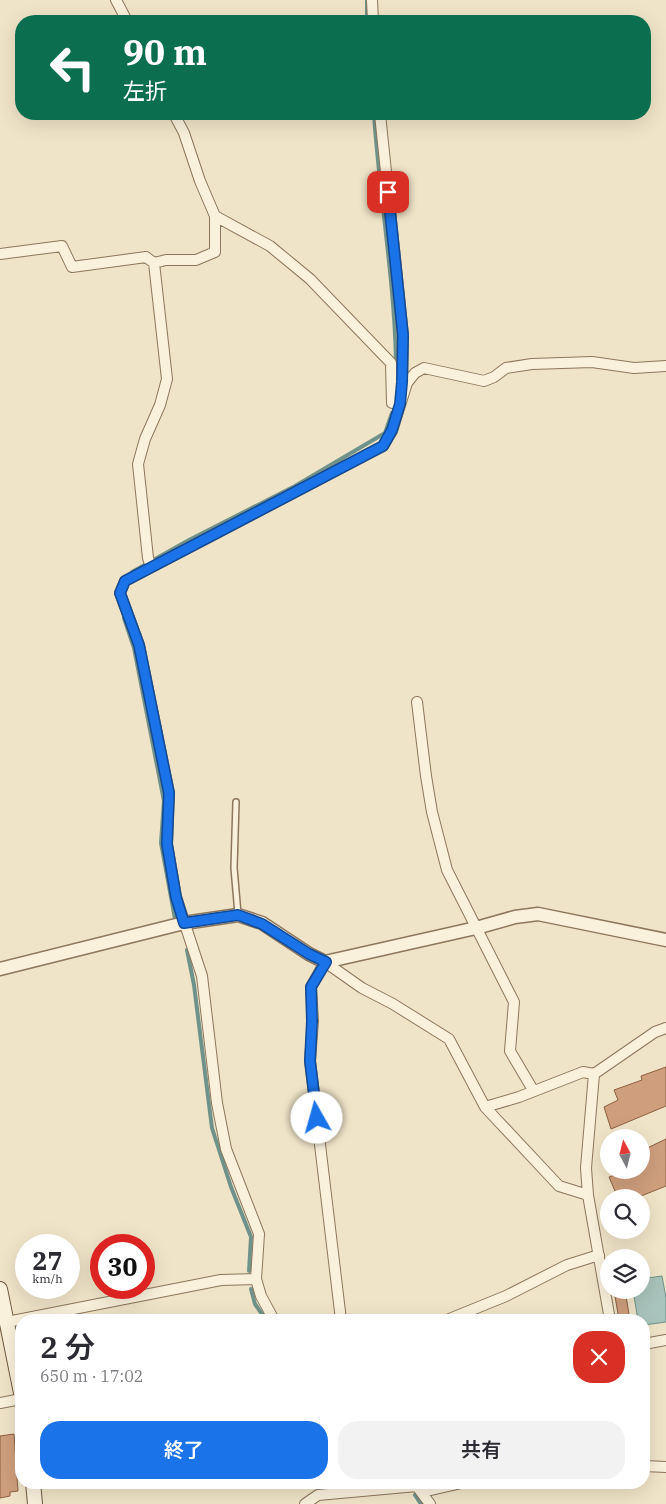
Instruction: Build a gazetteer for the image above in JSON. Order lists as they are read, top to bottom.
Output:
{
  "north": "top",
  "page": {
    "turn": ["90 m", "左折"],
    "speed": "27 km/h",
    "limit": "30",
    "heading": ["2 分", "650 m · 17:02"],
    "buttons": ["終了", "共有"]
  }
}
